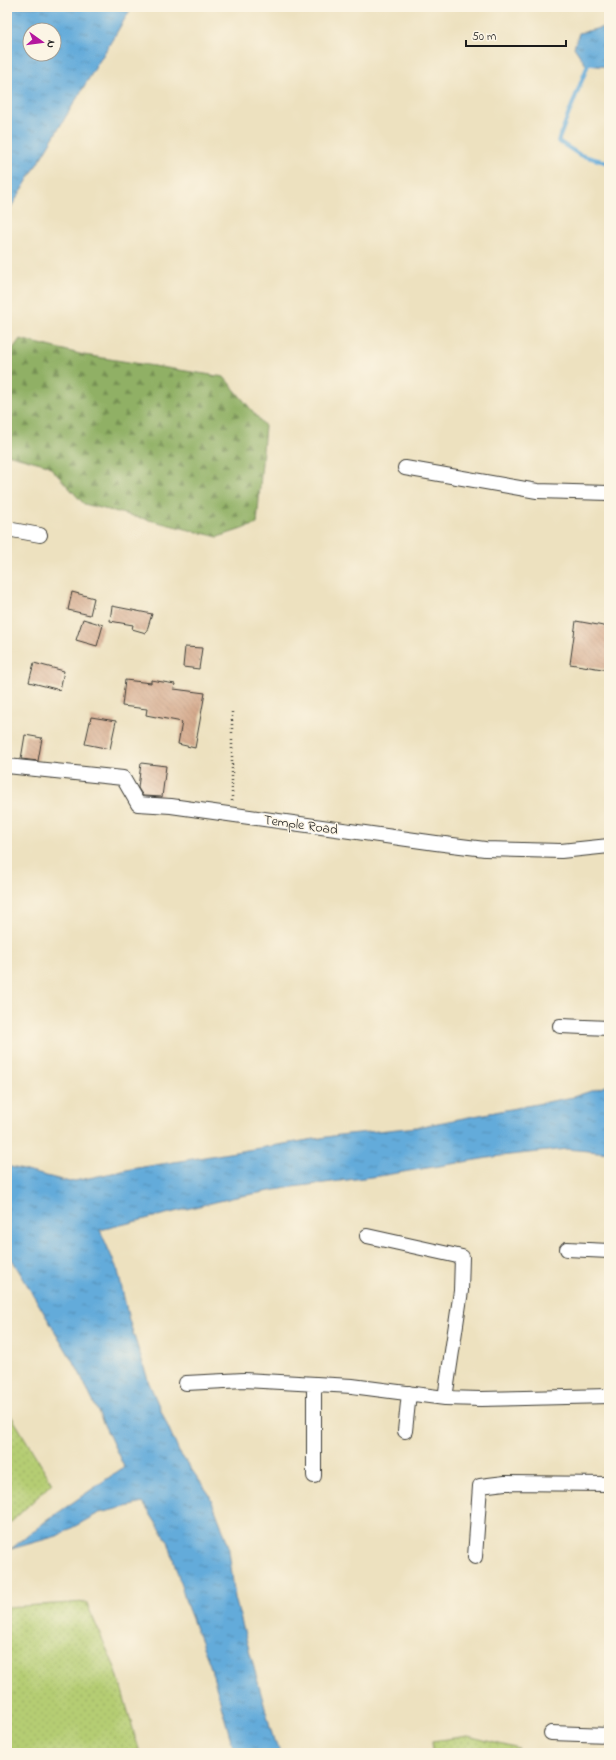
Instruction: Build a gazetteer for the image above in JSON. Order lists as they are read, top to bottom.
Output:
{
  "streets": {
    "street": ["Temple Road"]
  },
  "scale_bar": "50 m",
  "north": "right"
}
